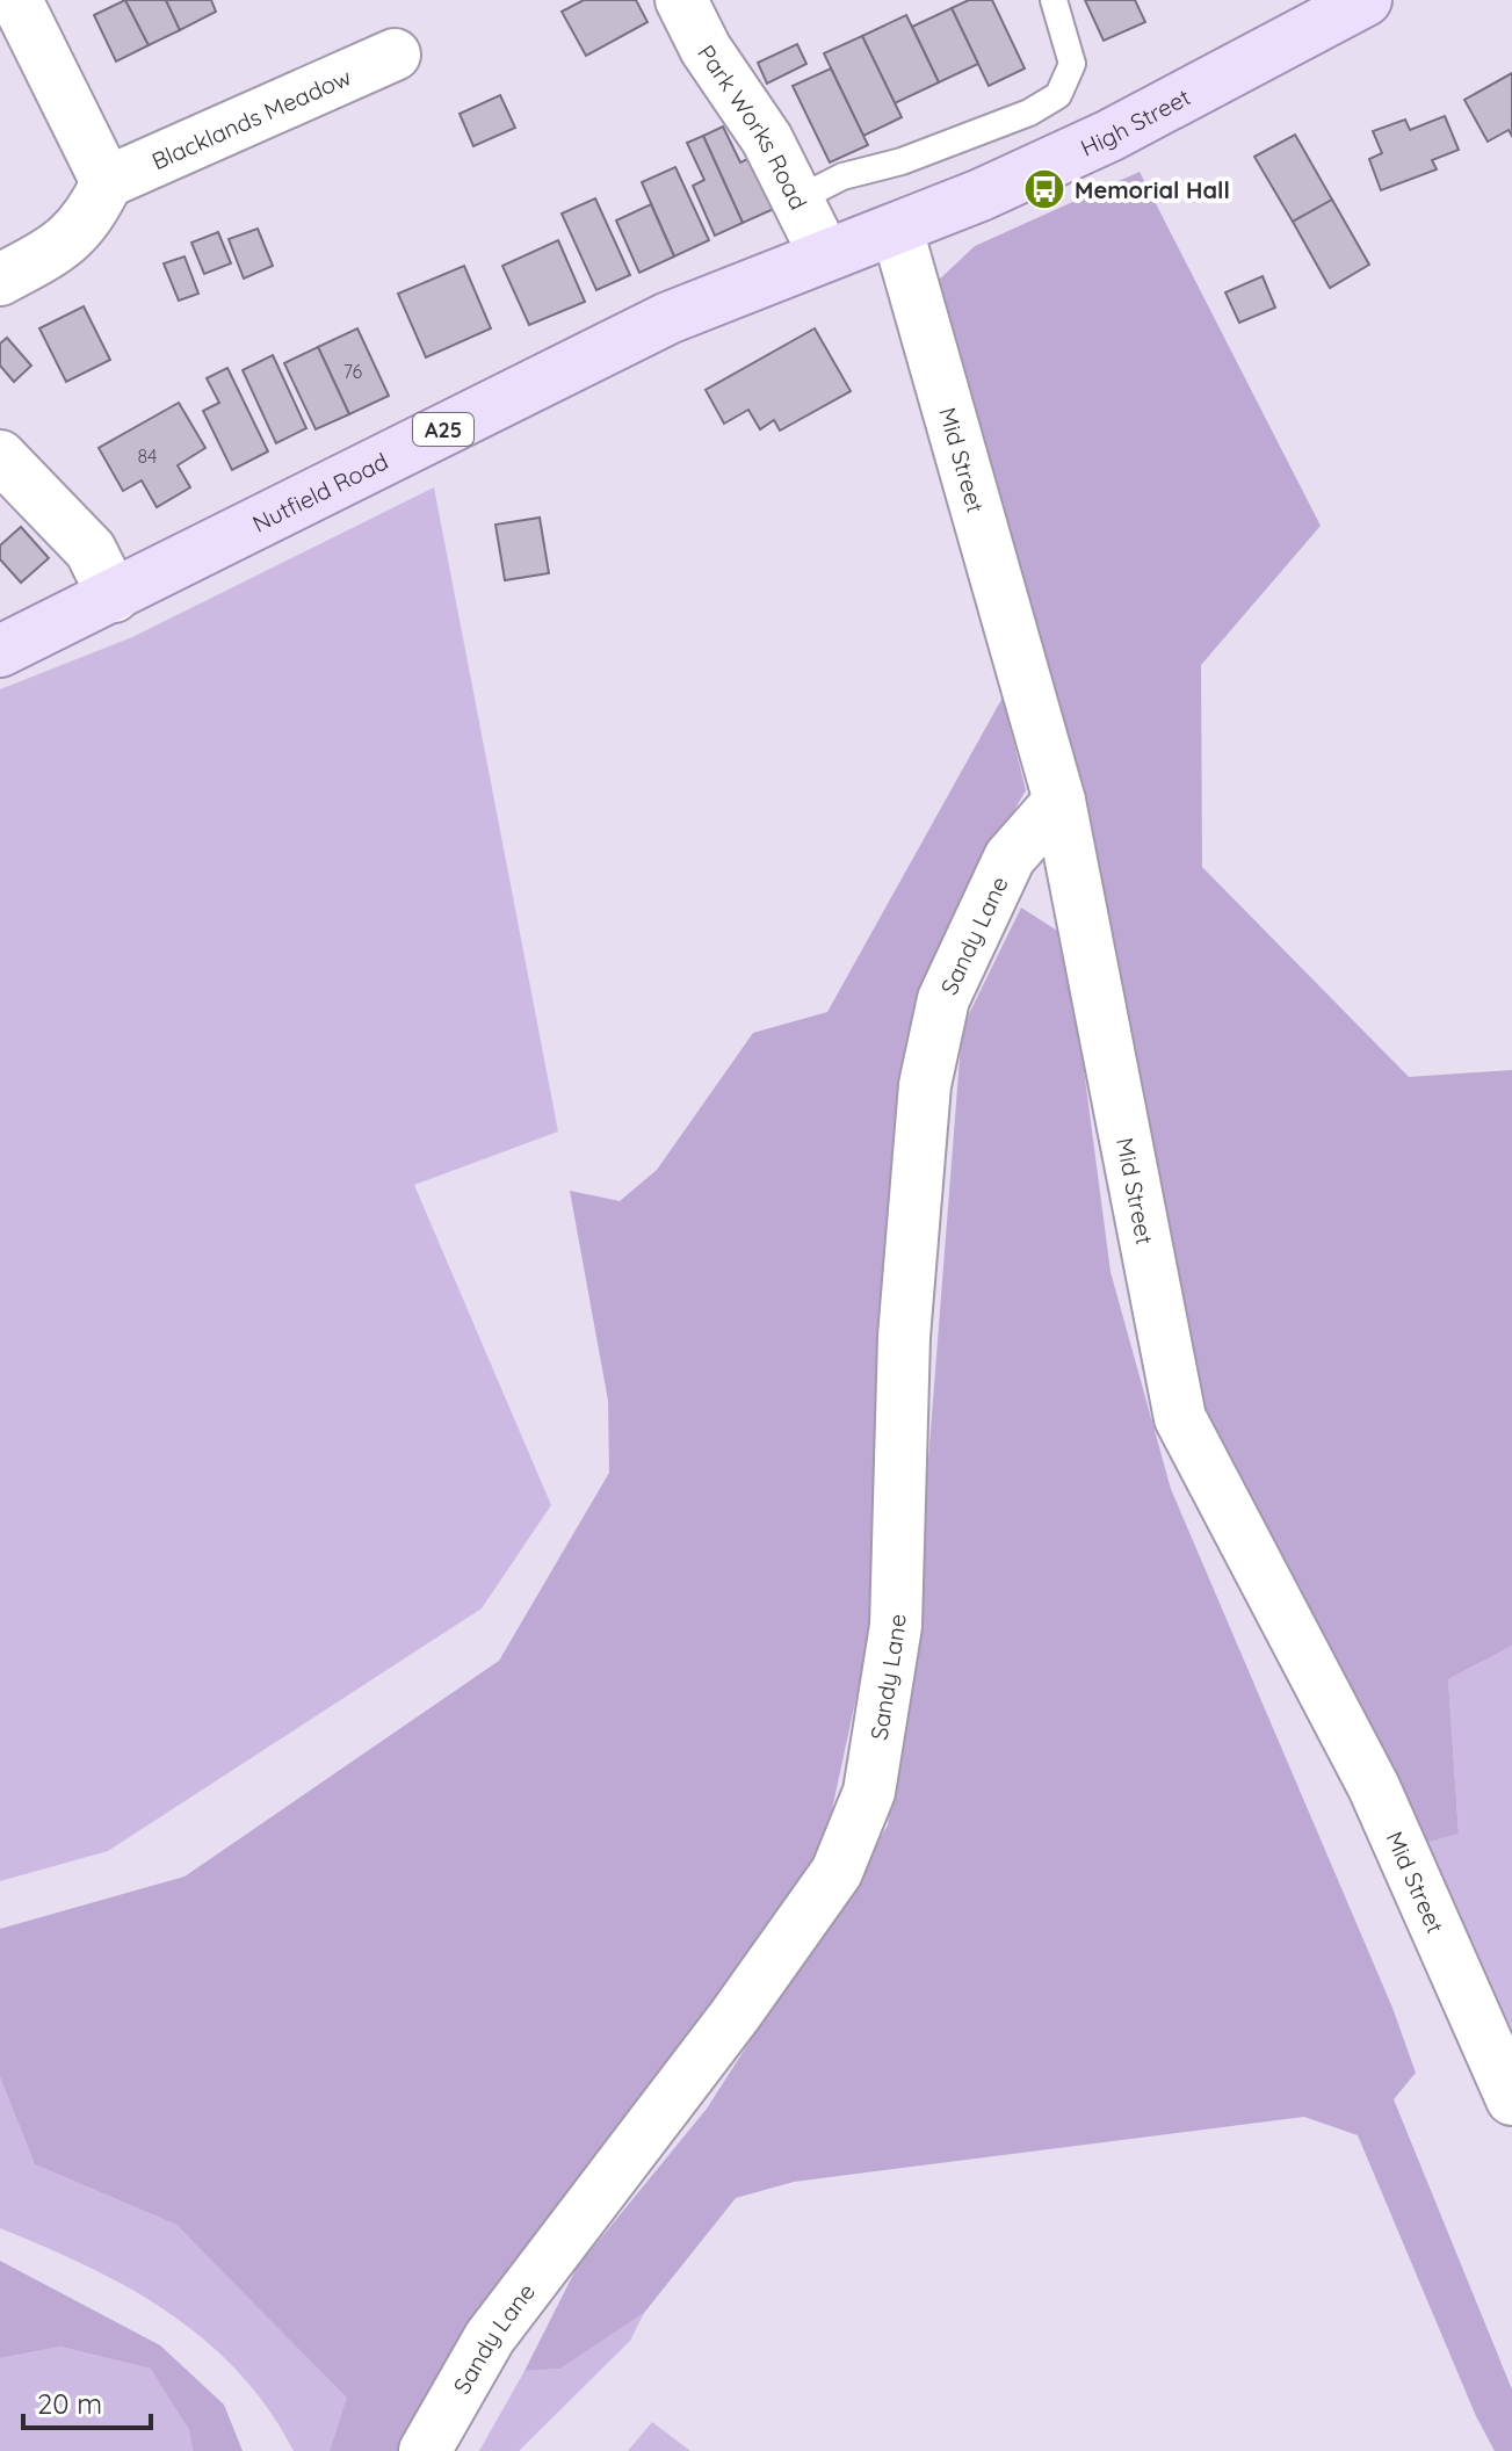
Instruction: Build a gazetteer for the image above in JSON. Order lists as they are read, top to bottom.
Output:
{
  "streets": {
    "main road": ["High Street", "A25", "Nutfield Road"],
    "street": [
      "Blacklands Meadow",
      "Park Works Road",
      "Mid Street",
      "Sandy Lane"
    ]
  },
  "crossings": [
    ["High Street", "Mid Street"],
    ["High Street", "Nutfield Road"],
    ["Park Works Road", "Nutfield Road"],
    ["Mid Street", "Nutfield Road"],
    ["Mid Street", "Sandy Lane"]
  ],
  "places": {
    "bus stop": ["Memorial Hall"]
  },
  "house_numbers": ["76", "84"],
  "scale_bar": "20 m"
}
